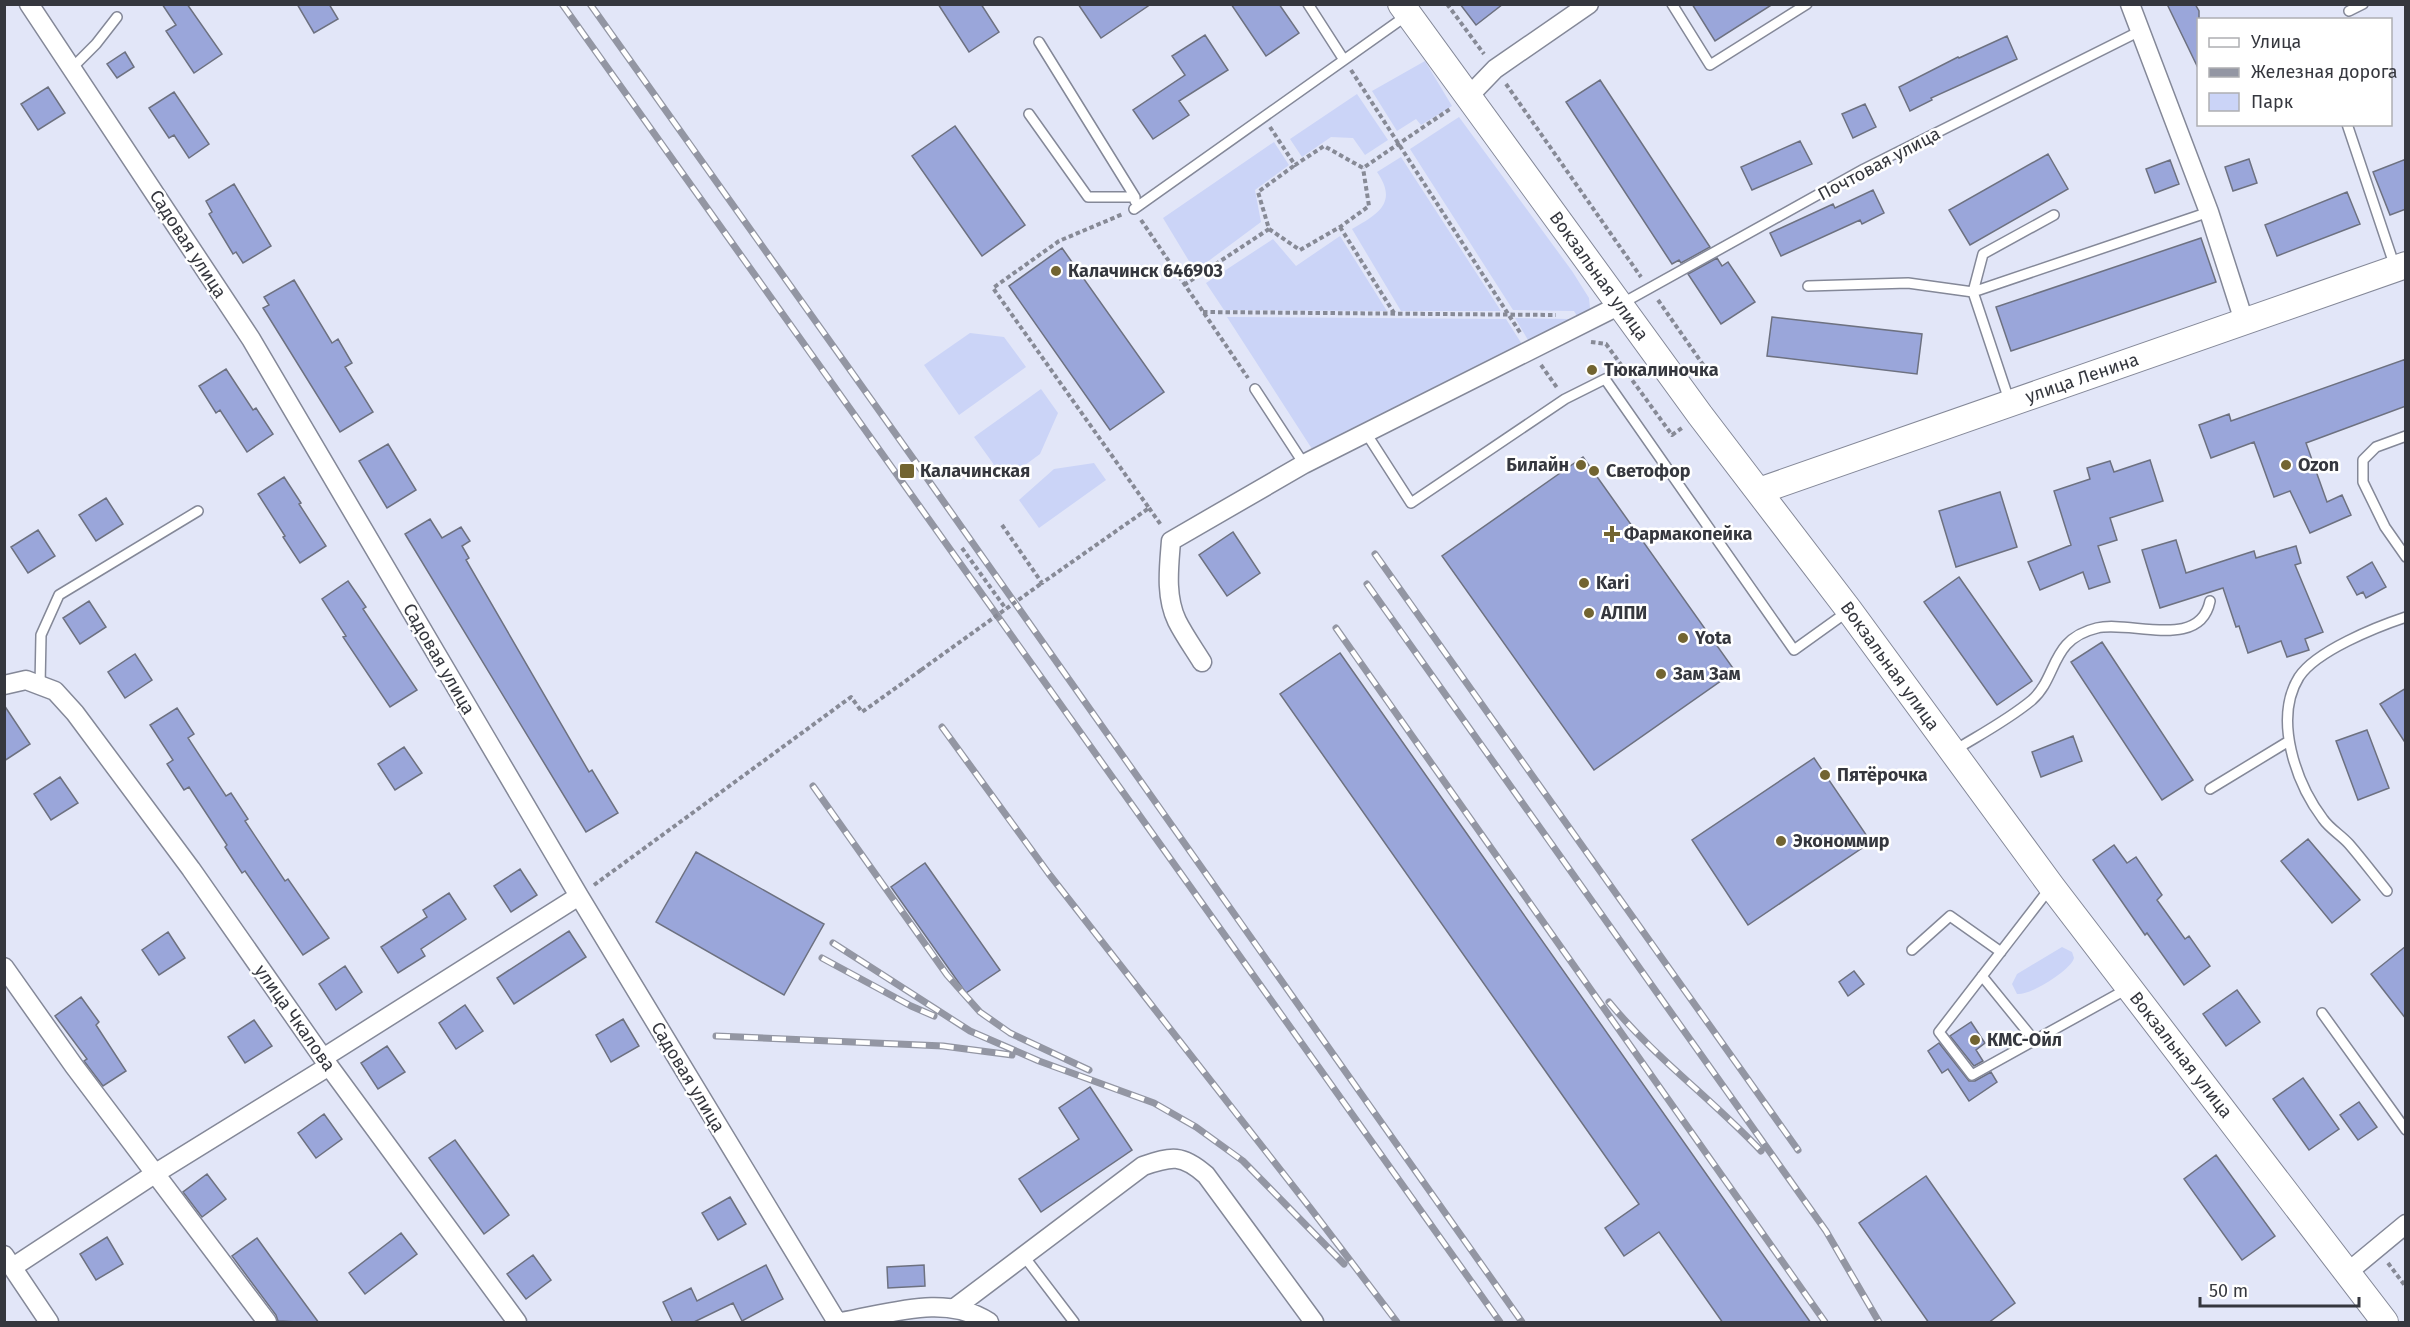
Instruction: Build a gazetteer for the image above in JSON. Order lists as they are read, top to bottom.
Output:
{
  "streets": {
    "main road": ["Вокзальная улица", "улица Ленина"],
    "street": ["Садовая улица", "улица Чкалова"],
    "lane": ["Почтовая улица"]
  },
  "crossings": [
    ["Почтовая улица", "Вокзальная улица"],
    ["Вокзальная улица", "улица Ленина"]
  ],
  "places": {
    "other": [
      "Калачинск 646903",
      "Тюкалиночка",
      "Билайн",
      "Ozon",
      "Светофор",
      "Kari",
      "АЛПИ",
      "Yota",
      "Зам Зам",
      "Пятёрочка",
      "Экономмир",
      "КМС-Ойл"
    ],
    "transit": ["Калачинская"],
    "health": ["Фармакопейка"]
  },
  "legend": ["Улица", "Железная дорога", "Парк"],
  "scale_bar": "50 m"
}
